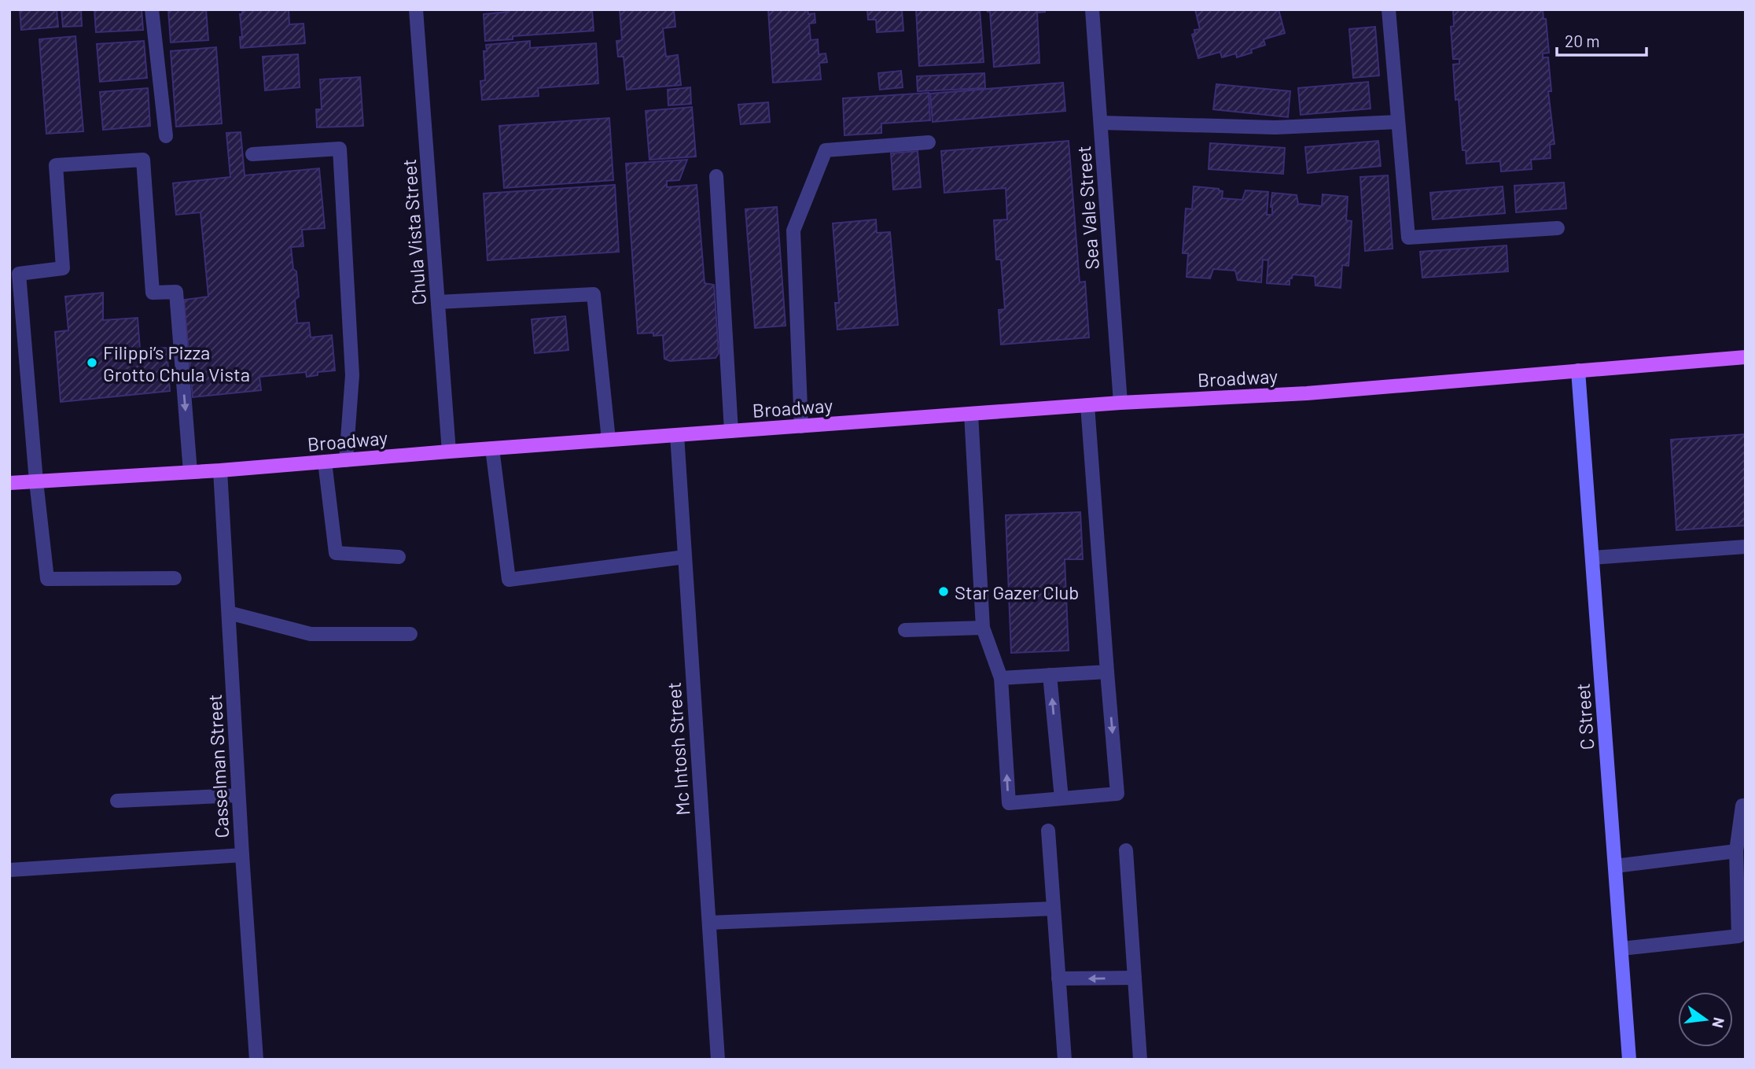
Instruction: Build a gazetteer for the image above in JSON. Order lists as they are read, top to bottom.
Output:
{
  "streets": {
    "main road": ["Broadway", "C Street"],
    "street": [
      "Sea Vale Street",
      "Chula Vista Street",
      "Mc Intosh Street",
      "Casselman Street"
    ]
  },
  "crossings": [
    ["Sea Vale Street", "Broadway"],
    ["Chula Vista Street", "Broadway"],
    ["Broadway", "C Street"],
    ["Broadway", "Mc Intosh Street"],
    ["Broadway", "Casselman Street"]
  ],
  "places": ["Filippi’s Pizza Grotto Chula Vista", "Star Gazer Club"],
  "scale_bar": "20 m",
  "north": "right"
}
